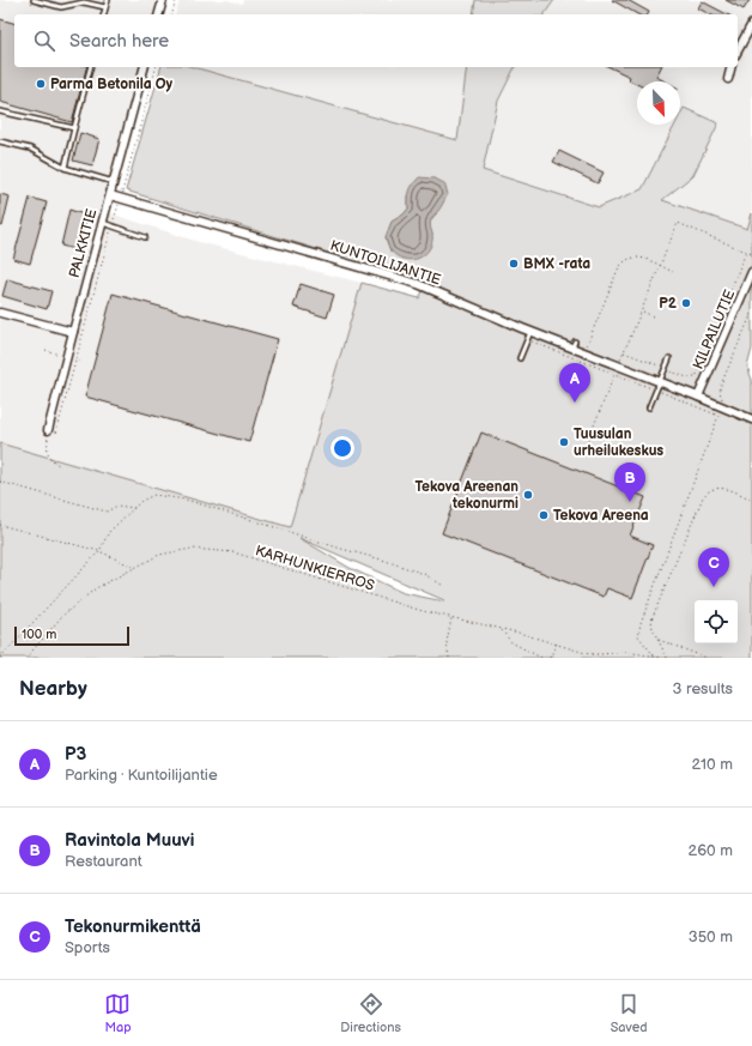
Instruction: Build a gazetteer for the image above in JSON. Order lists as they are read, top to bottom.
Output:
{
  "streets": {
    "street": ["PALKKITIE", "KUNTOILIJANTIE", "KILPAILUTIE"],
    "path": ["KARHUNKIERROS"]
  },
  "crossings": [
    ["PALKKITIE", "KUNTOILIJANTIE"],
    ["KUNTOILIJANTIE", "KILPAILUTIE"]
  ],
  "places": [
    "Parma Betonila Oy",
    "BMX -rata",
    "P2",
    "Tuusulan urheilukeskus",
    "Tekova Areenan tekonurmi",
    "Tekova Areena"
  ],
  "scale_bar": "100 m",
  "north": "bottom right",
  "page": {
    "search": "Search here",
    "pins": ["A", "B", "C"],
    "scale": "100 m",
    "heading": ["Nearby", "3 results"],
    "list": [
      {
        "mark": "A",
        "name": "P3",
        "note": "Parking · Kuntoilijantie",
        "value": "210 m"
      },
      {
        "mark": "B",
        "name": "Ravintola Muuvi",
        "note": "Restaurant",
        "value": "260 m"
      },
      {
        "mark": "C",
        "name": "Tekonurmikenttä",
        "note": "Sports",
        "value": "350 m"
      }
    ],
    "nav": ["Map", "Directions", "Saved"]
  }
}
